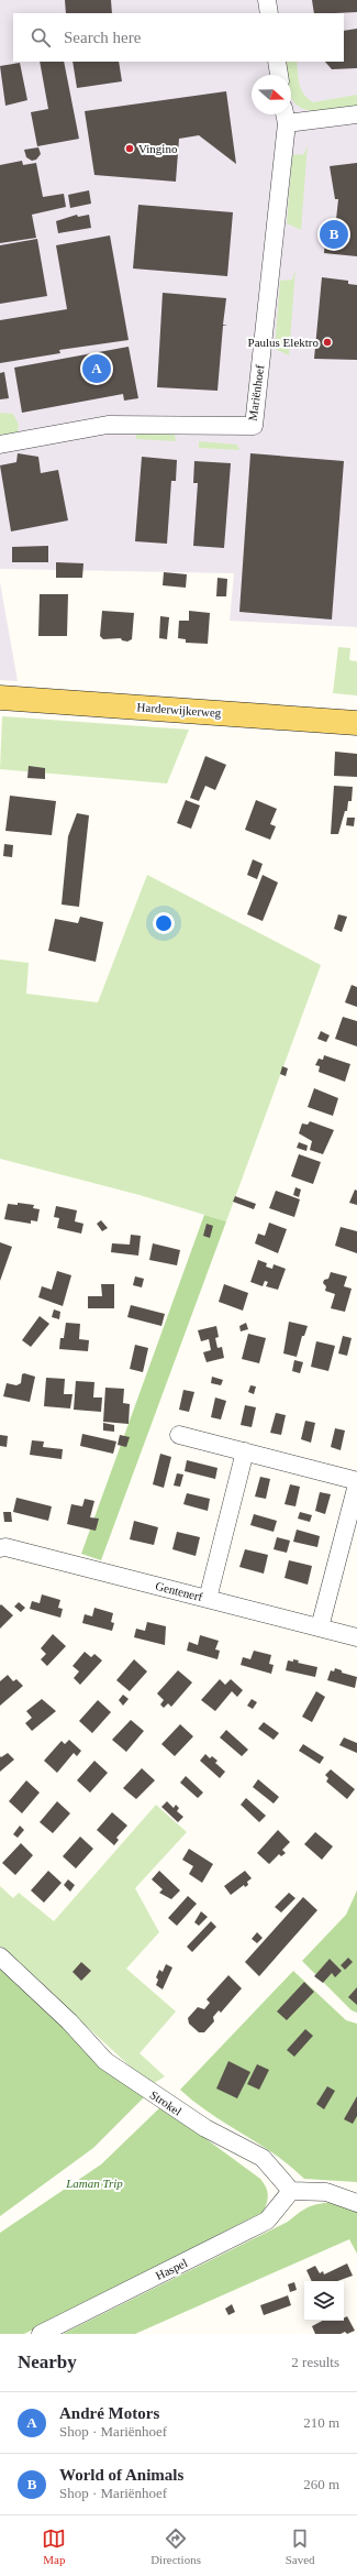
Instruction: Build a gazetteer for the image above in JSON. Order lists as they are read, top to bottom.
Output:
{
  "streets": {
    "main road": ["Harderwijkerweg"],
    "street": [
      "Mariënhoef",
      "Gentenerf",
      "Strokel",
      "Haspel"
    ]
  },
  "crossings": [
    ["Strokel", "Haspel"]
  ],
  "parks": ["Laman Trip"],
  "places": ["Vingino", "Paulus Elektro"],
  "north": "right",
  "page": {
    "search": "Search here",
    "pins": ["B", "A"],
    "heading": ["Nearby", "2 results"],
    "list": [
      {
        "mark": "A",
        "name": "André Motors",
        "note": "Shop · Mariënhoef",
        "value": "210 m"
      },
      {
        "mark": "B",
        "name": "World of Animals",
        "note": "Shop · Mariënhoef",
        "value": "260 m"
      }
    ],
    "nav": ["Map", "Directions", "Saved"]
  }
}
